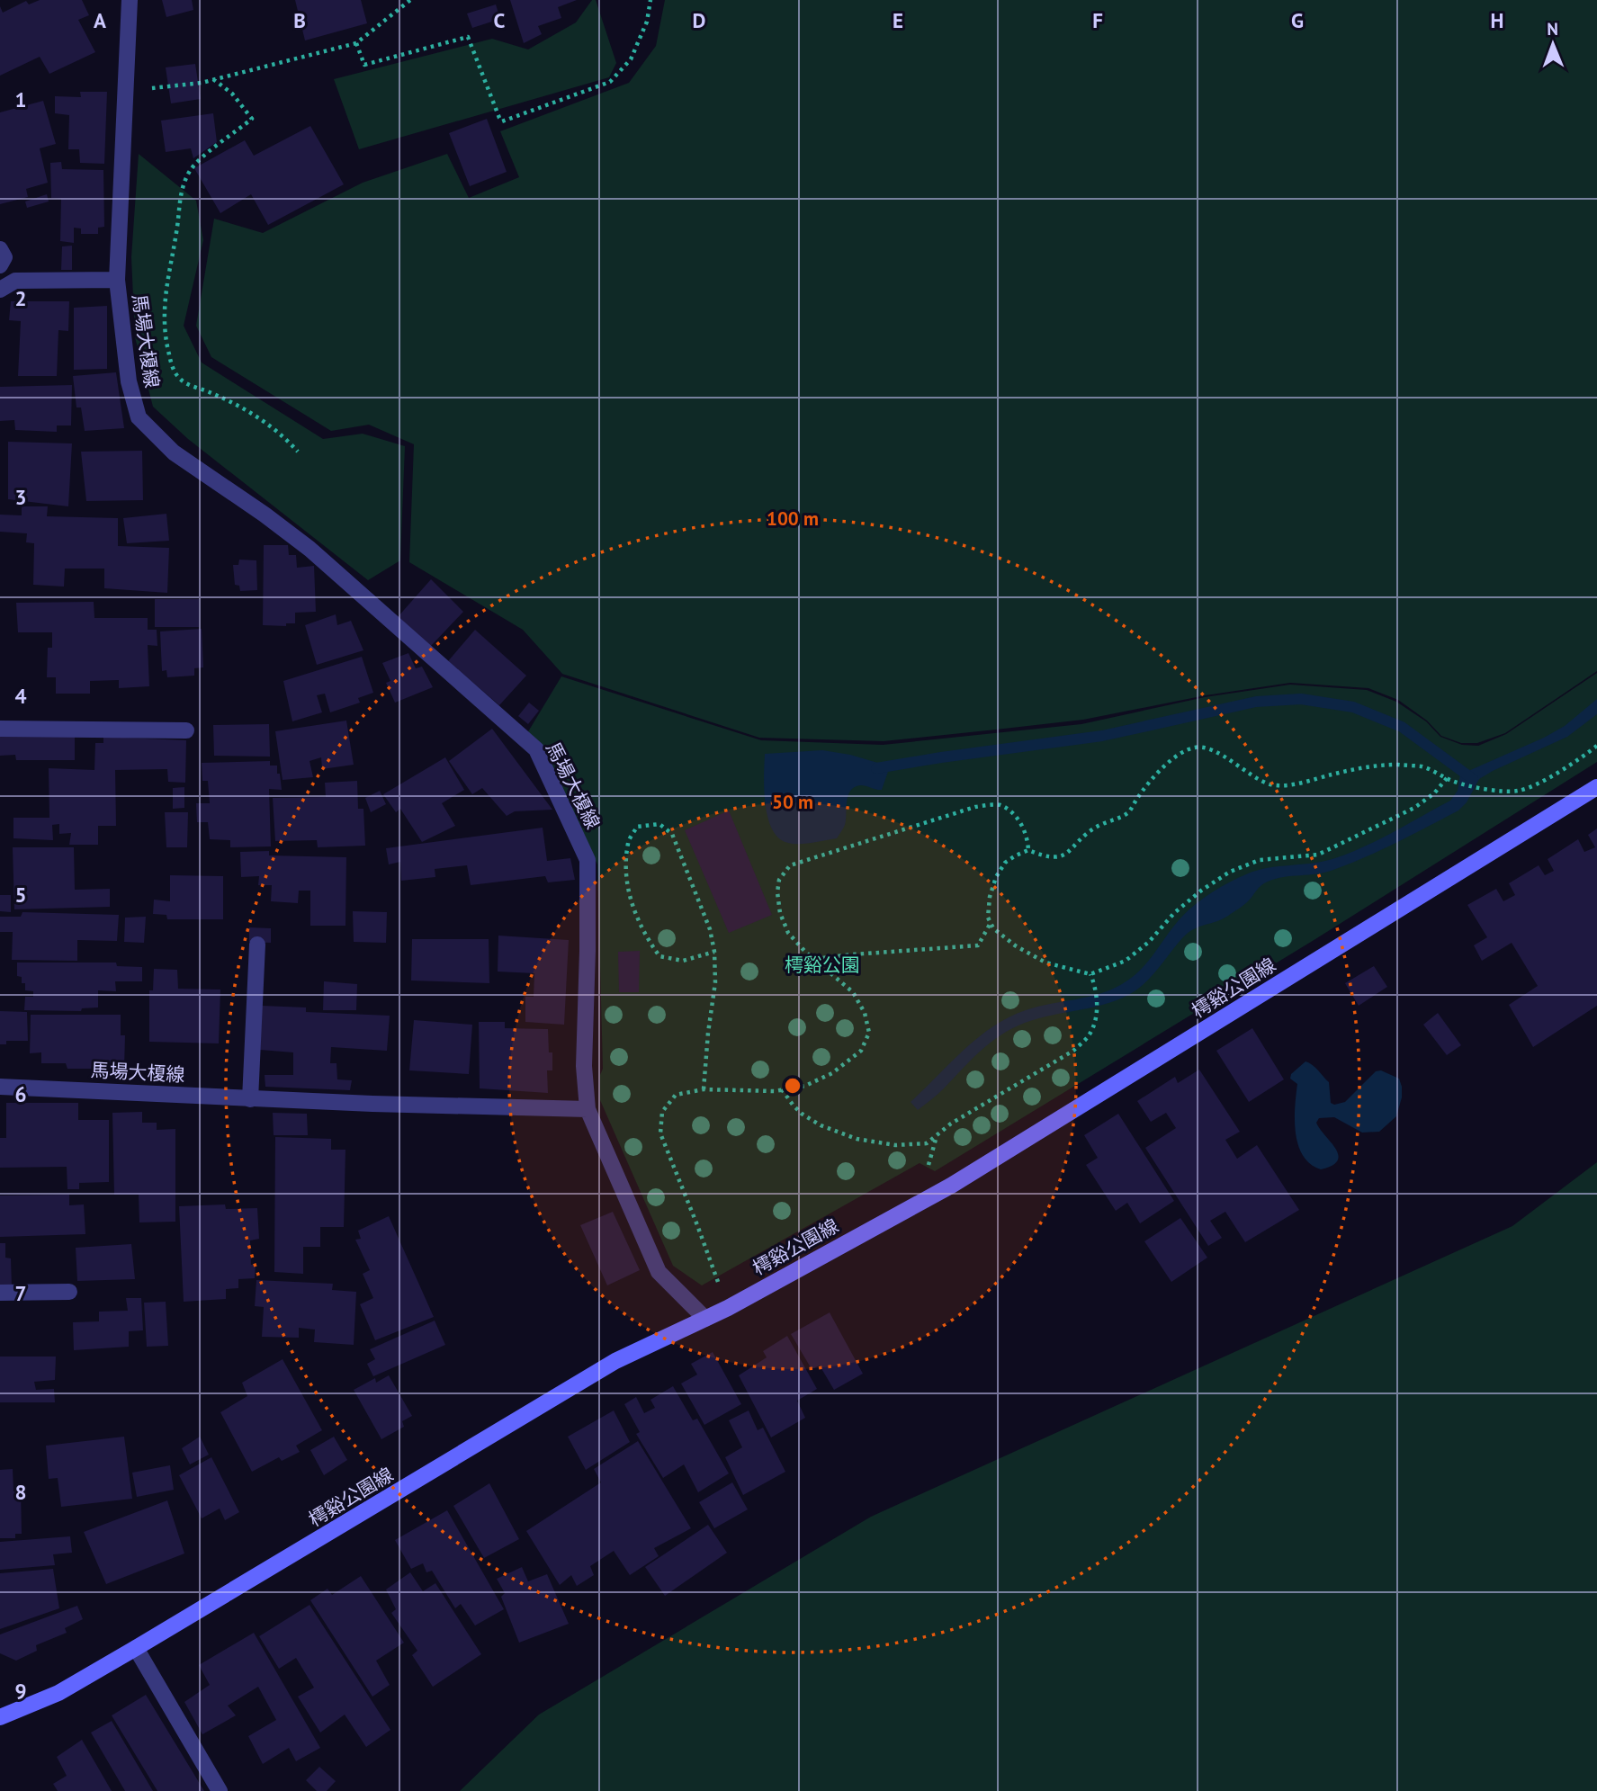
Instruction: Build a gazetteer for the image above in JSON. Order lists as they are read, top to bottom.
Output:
{
  "streets": {
    "main road": ["樗谿公園線"],
    "street": ["馬場大榎線"]
  },
  "parks": ["樗谿公園"],
  "north": "top",
  "grid": {
    "columns": [
      "A",
      "B",
      "C",
      "D",
      "E",
      "F",
      "G",
      "H"
    ],
    "rows": [
      "1",
      "2",
      "3",
      "4",
      "5",
      "6",
      "7",
      "8",
      "9"
    ]
  },
  "rings": ["100 m", "50 m"]
}
